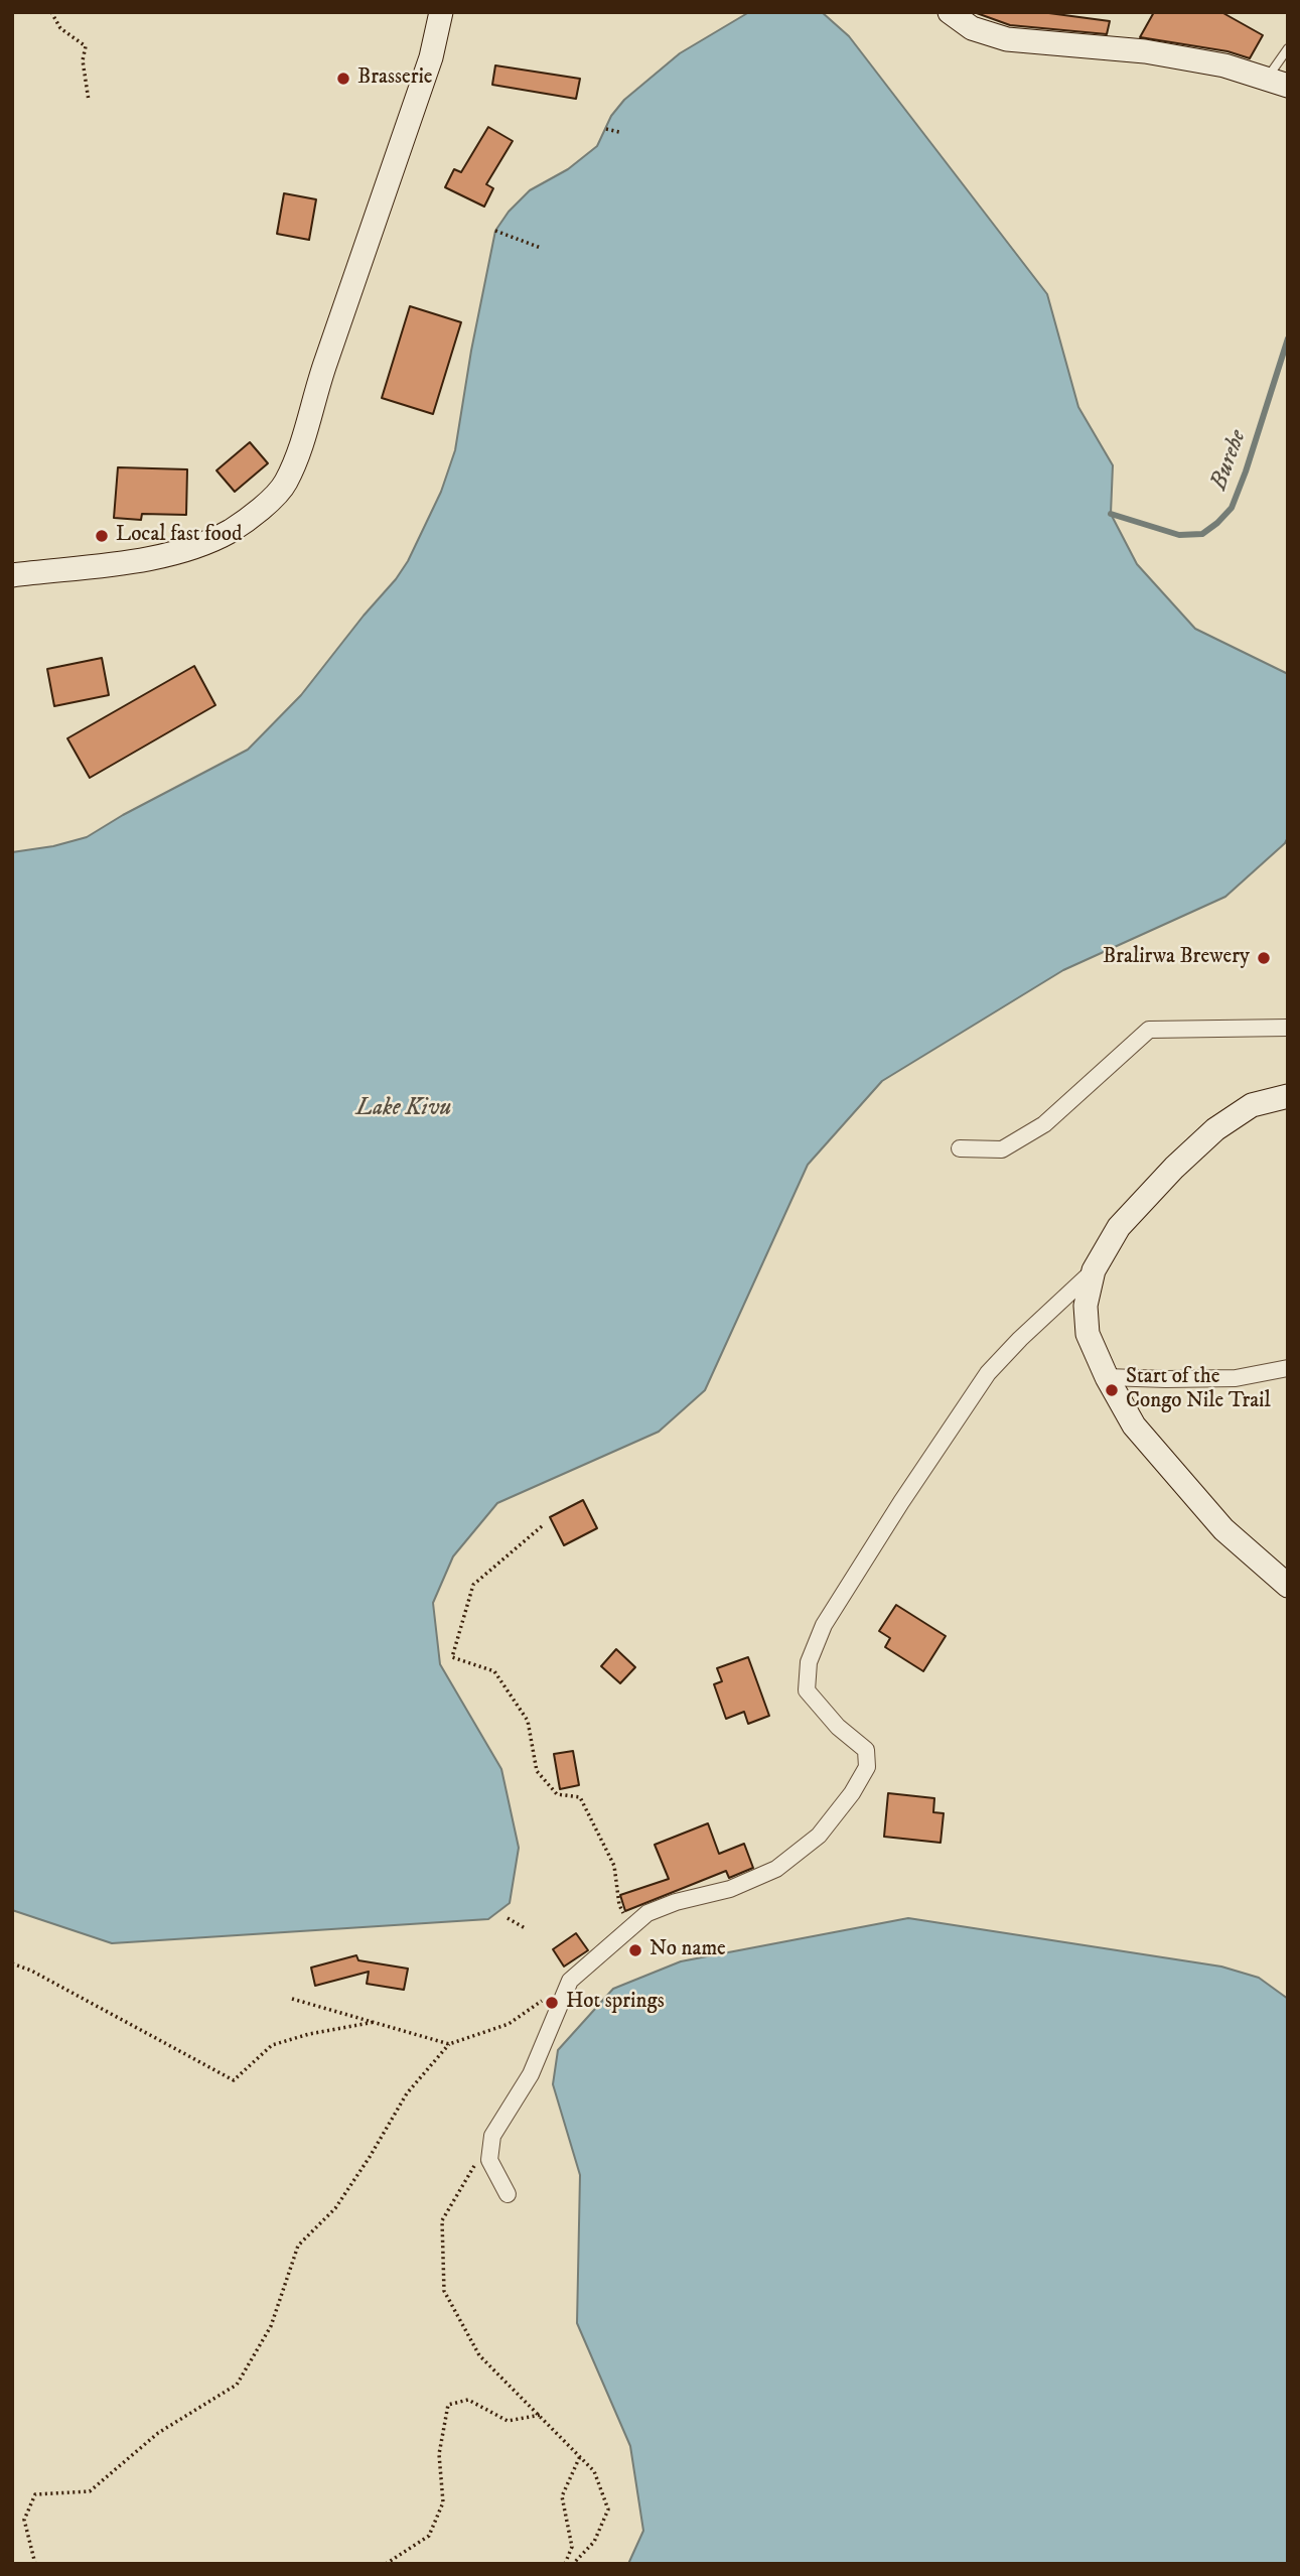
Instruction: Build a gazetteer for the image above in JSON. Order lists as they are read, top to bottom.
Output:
{
  "water": ["Burehe", "Lake Kivu"],
  "places": [
    "Brasserie",
    "Local fast food",
    "Bralirwa Brewery",
    "Start of the Congo Nile Trail",
    "No name",
    "Hot springs"
  ]
}
